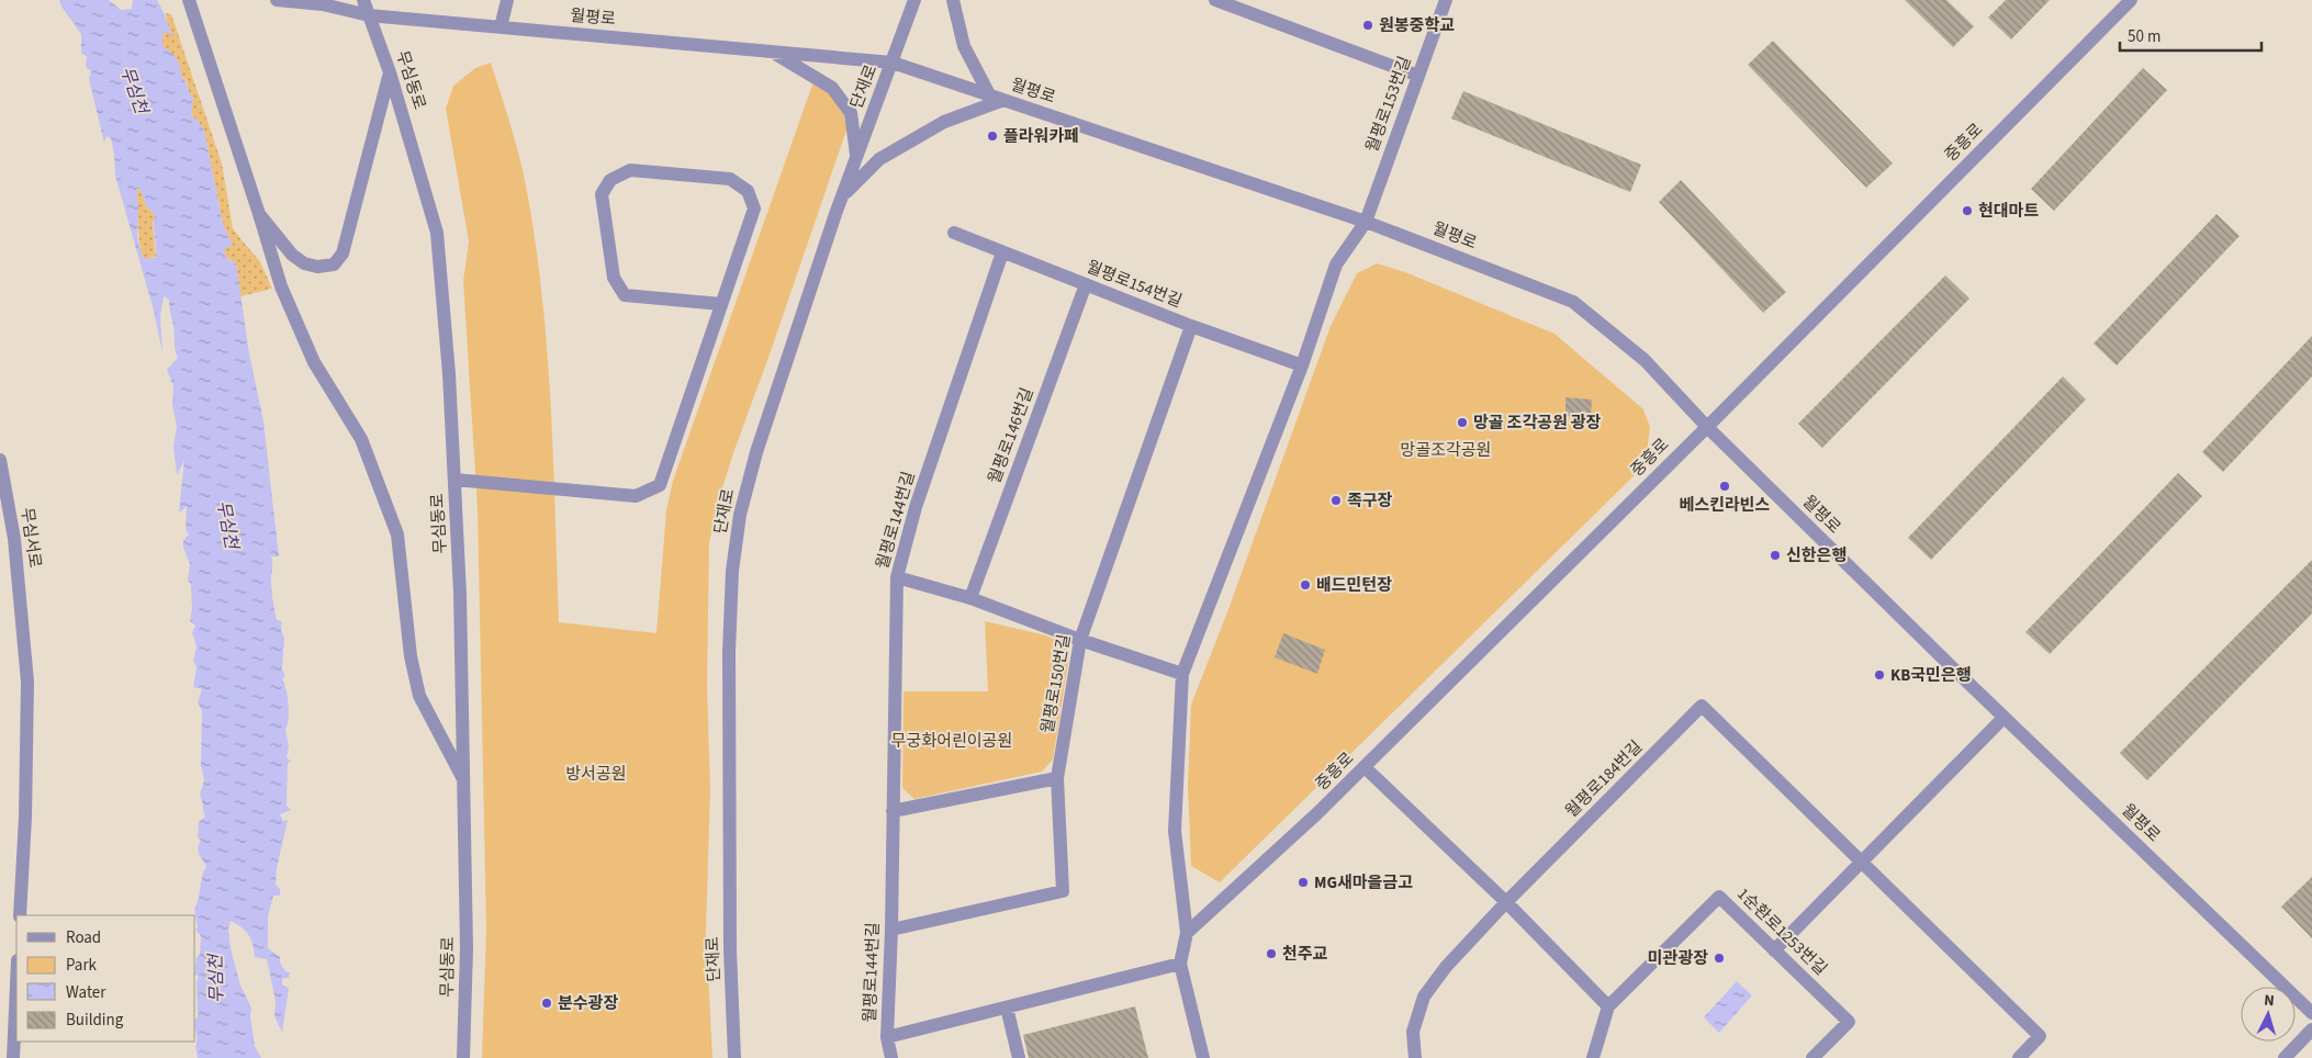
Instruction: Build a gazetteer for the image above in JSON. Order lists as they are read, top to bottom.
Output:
{
  "streets": {
    "street": [
      "월평로",
      "무심동로",
      "단재로",
      "월평로153번길",
      "중흥로",
      "월평로154번길",
      "월평로146번길",
      "월평로144번길",
      "무심서로",
      "월평로150번길",
      "월평로184번길",
      "1순환로1253번길"
    ]
  },
  "crossings": [
    ["월평로", "무심동로"],
    ["월평로", "단재로"],
    ["월평로", "월평로153번길"],
    ["월평로", "중흥로"],
    ["월평로153번길", "중흥로"],
    ["월평로153번길", "월평로154번길"],
    ["월평로154번길", "월평로146번길"],
    ["월평로154번길", "월평로144번길"],
    ["월평로154번길", "월평로150번길"],
    ["월평로144번길", "월평로150번길"]
  ],
  "water": ["무심천"],
  "parks": ["망골조각공원", "무궁화어린이공원", "방서공원"],
  "places": [
    "원봉중학교",
    "플라워카페",
    "현대마트",
    "망골 조각공원 광장",
    "베스킨라빈스",
    "족구장",
    "신한은행",
    "배드민턴장",
    "KB국민은행",
    "MG새마을금고",
    "천주교",
    "미관광장",
    "분수광장"
  ],
  "legend": [
    "Road",
    "Park",
    "Water",
    "Building"
  ],
  "scale_bar": "50 m",
  "north": "top"
}
